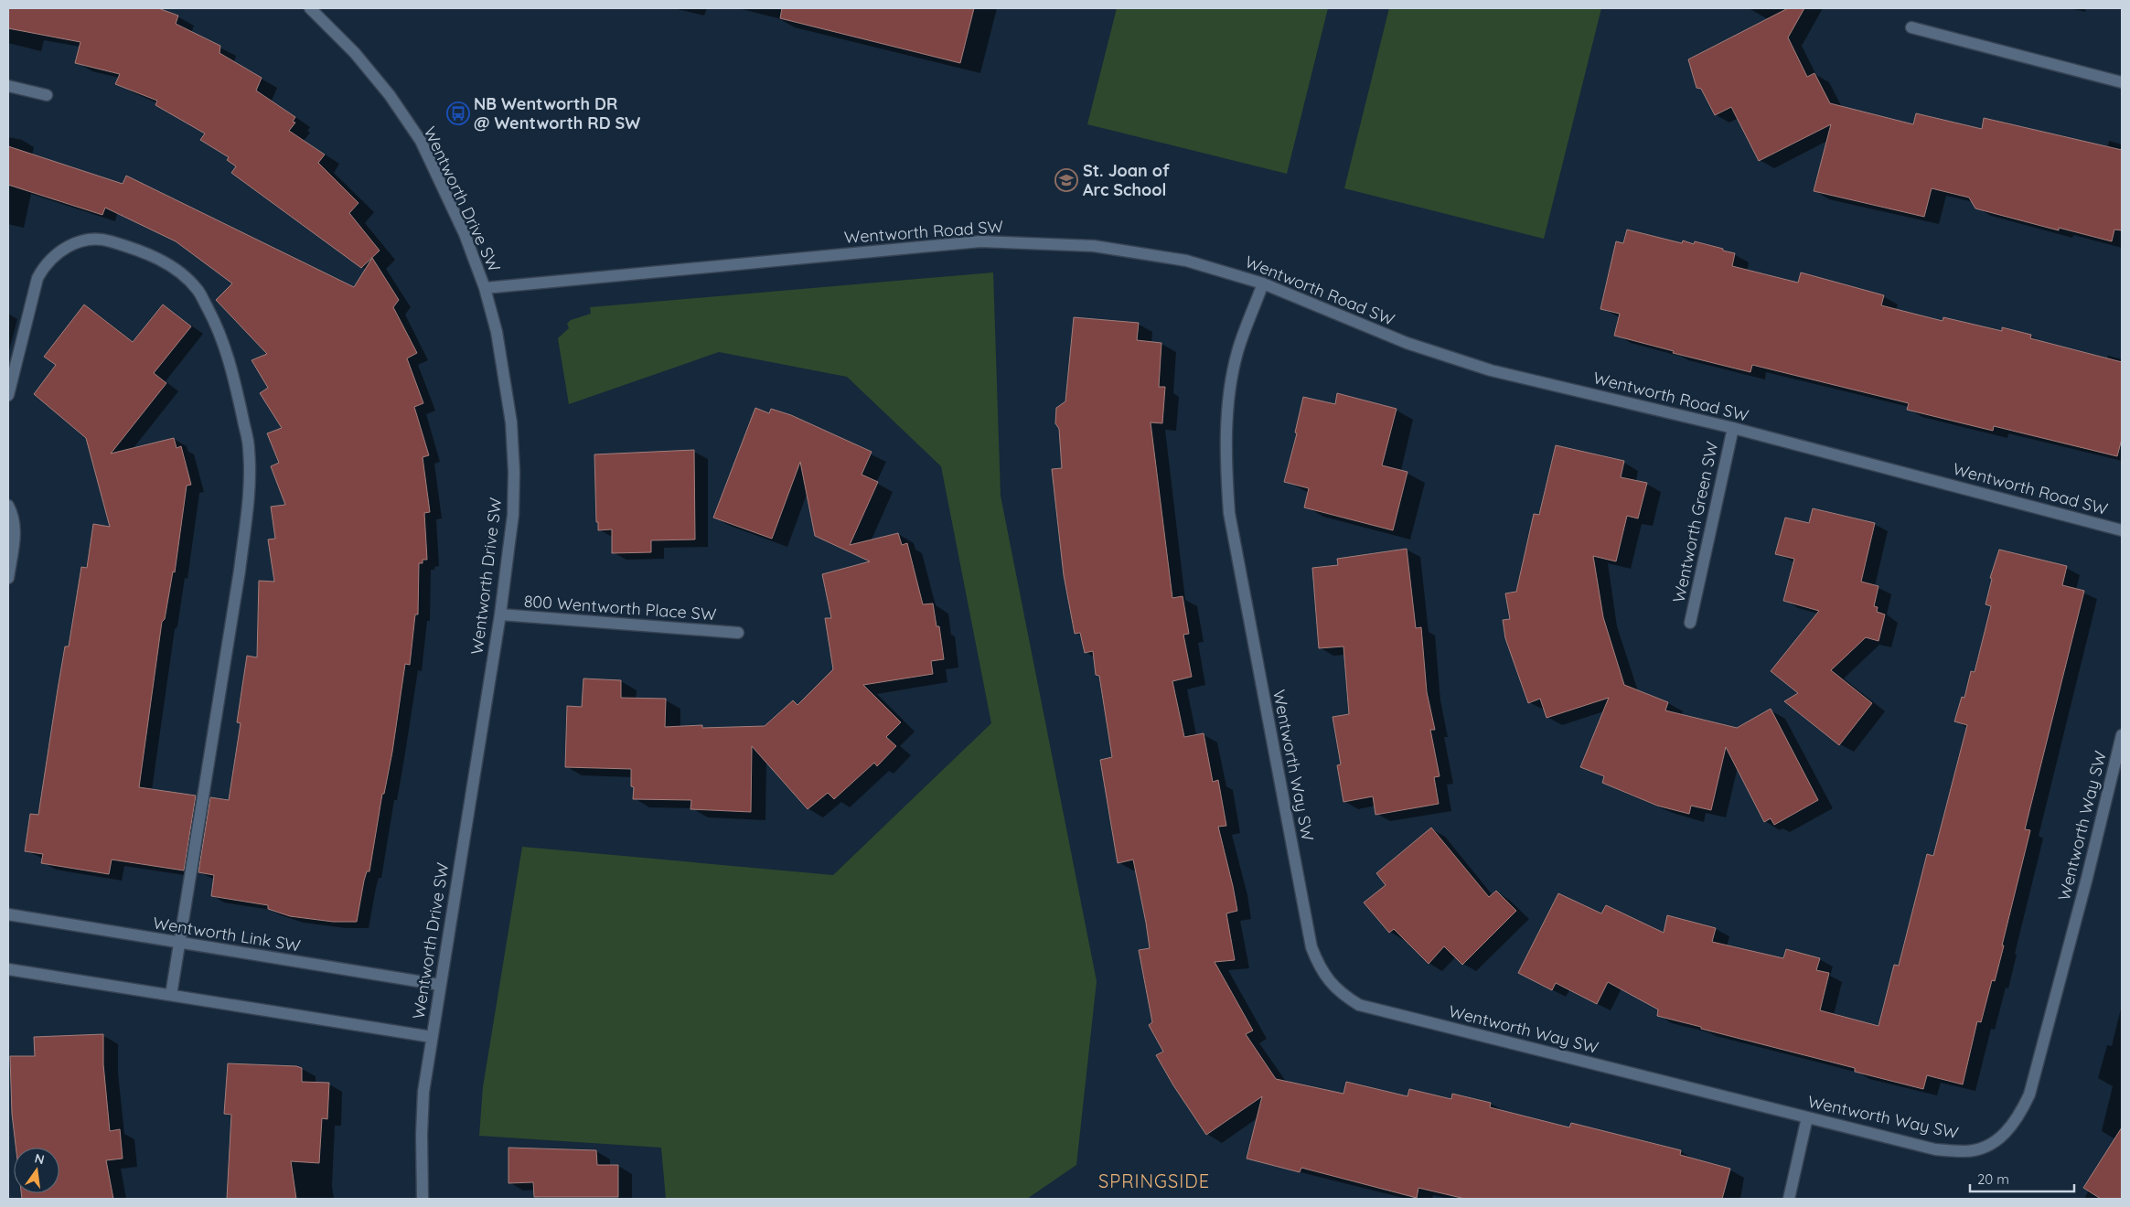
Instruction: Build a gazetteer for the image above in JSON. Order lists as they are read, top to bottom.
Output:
{
  "streets": {
    "street": [
      "Wentworth Drive SW",
      "Wentworth Road SW",
      "Wentworth Green SW",
      "800 Wentworth Place SW",
      "Wentworth Way SW",
      "Wentworth Link SW"
    ]
  },
  "crossings": [
    ["Wentworth Drive SW", "Wentworth Road SW"],
    ["Wentworth Drive SW", "800 Wentworth Place SW"],
    ["Wentworth Drive SW", "Wentworth Link SW"],
    ["Wentworth Road SW", "Wentworth Green SW"],
    ["Wentworth Road SW", "Wentworth Way SW"]
  ],
  "districts": ["SPRINGSIDE"],
  "places": {
    "bus stop": ["NB Wentworth DR @ Wentworth RD SW"],
    "school or university": ["St. Joan of Arc School"]
  },
  "scale_bar": "20 m",
  "north": "top"
}
